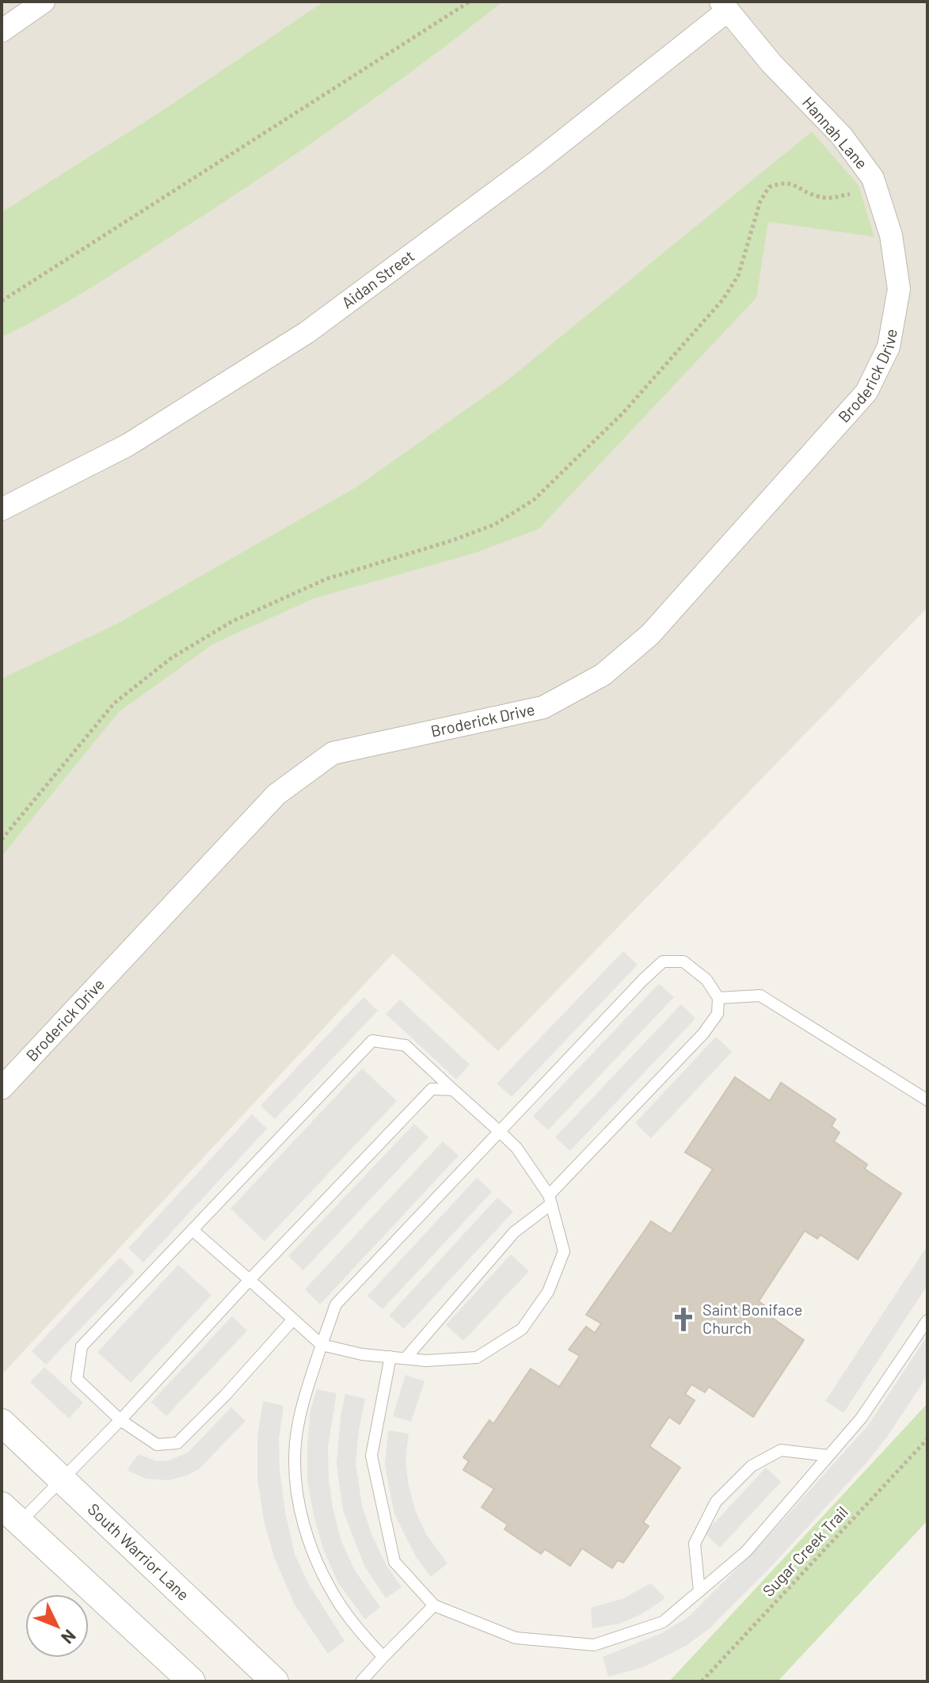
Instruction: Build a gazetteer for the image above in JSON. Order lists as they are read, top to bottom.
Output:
{
  "streets": {
    "street": [
      "Hannah Lane",
      "Aidan Street",
      "Broderick Drive",
      "South Warrior Lane"
    ],
    "path": ["Sugar Creek Trail"]
  },
  "crossings": [
    ["Hannah Lane", "Aidan Street"],
    ["Hannah Lane", "Broderick Drive"]
  ],
  "places": {
    "church": ["Saint Boniface Church"]
  },
  "north": "bottom right"
}
